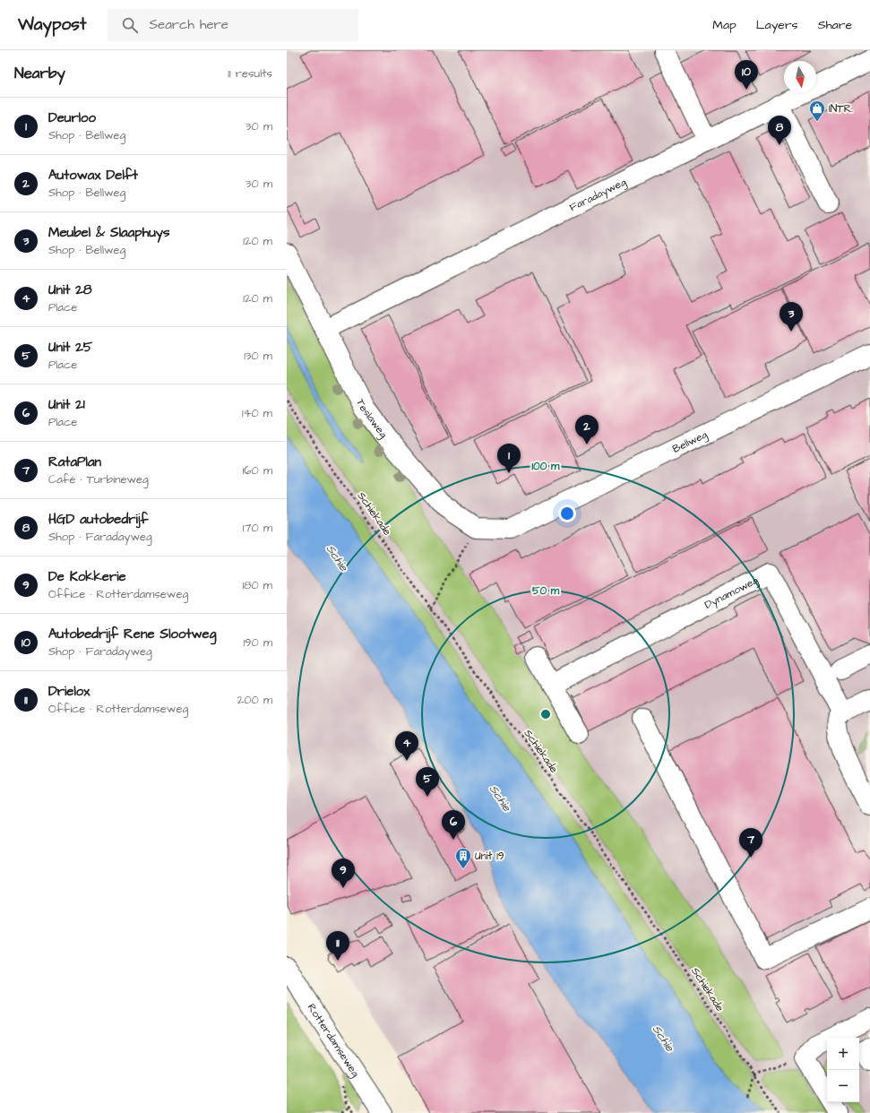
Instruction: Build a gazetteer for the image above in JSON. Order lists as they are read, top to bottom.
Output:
{
  "streets": {
    "street": [
      "Faradayweg",
      "Teslaweg",
      "Bellweg",
      "Dynamoweg",
      "Rotterdamseweg"
    ],
    "path": ["Schiekade"]
  },
  "crossings": [
    ["Faradayweg", "Teslaweg"],
    ["Teslaweg", "Bellweg"]
  ],
  "water": ["Schie"],
  "places": {
    "shop": ["INTR."],
    "building": ["Unit 19"]
  },
  "north": "bottom",
  "page": {
    "header": "Waypost",
    "search": "Search here",
    "nav": ["Map", "Layers", "Share"],
    "heading": ["Nearby", "11 results"],
    "pins": [
      "10",
      "8",
      "3",
      "2",
      "1",
      "4",
      "5",
      "6",
      "7",
      "9",
      "11"
    ],
    "list": [
      {
        "mark": "1",
        "name": "Deurloo",
        "note": "Shop · Bellweg",
        "value": "30 m"
      },
      {
        "mark": "2",
        "name": "Autowax Delft",
        "note": "Shop · Bellweg",
        "value": "30 m"
      },
      {
        "mark": "3",
        "name": "Meubel & Slaaphuys",
        "note": "Shop · Bellweg",
        "value": "120 m"
      },
      {
        "mark": "4",
        "name": "Unit 28",
        "note": "Place",
        "value": "120 m"
      },
      {
        "mark": "5",
        "name": "Unit 25",
        "note": "Place",
        "value": "130 m"
      },
      {
        "mark": "6",
        "name": "Unit 21",
        "note": "Place",
        "value": "140 m"
      },
      {
        "mark": "7",
        "name": "RataPlan",
        "note": "Café · Turbineweg",
        "value": "160 m"
      },
      {
        "mark": "8",
        "name": "HGD autobedrijf",
        "note": "Shop · Faradayweg",
        "value": "170 m"
      },
      {
        "mark": "9",
        "name": "De Kokkerie",
        "note": "Office · Rotterdamseweg",
        "value": "180 m"
      },
      {
        "mark": "10",
        "name": "Autobedrijf Rene Slootweg",
        "note": "Shop · Faradayweg",
        "value": "190 m"
      },
      {
        "mark": "11",
        "name": "Drielox",
        "note": "Office · Rotterdamseweg",
        "value": "200 m"
      }
    ],
    "map_buttons": ["+", "−"]
  },
  "rings": ["100 m", "50 m"]
}
